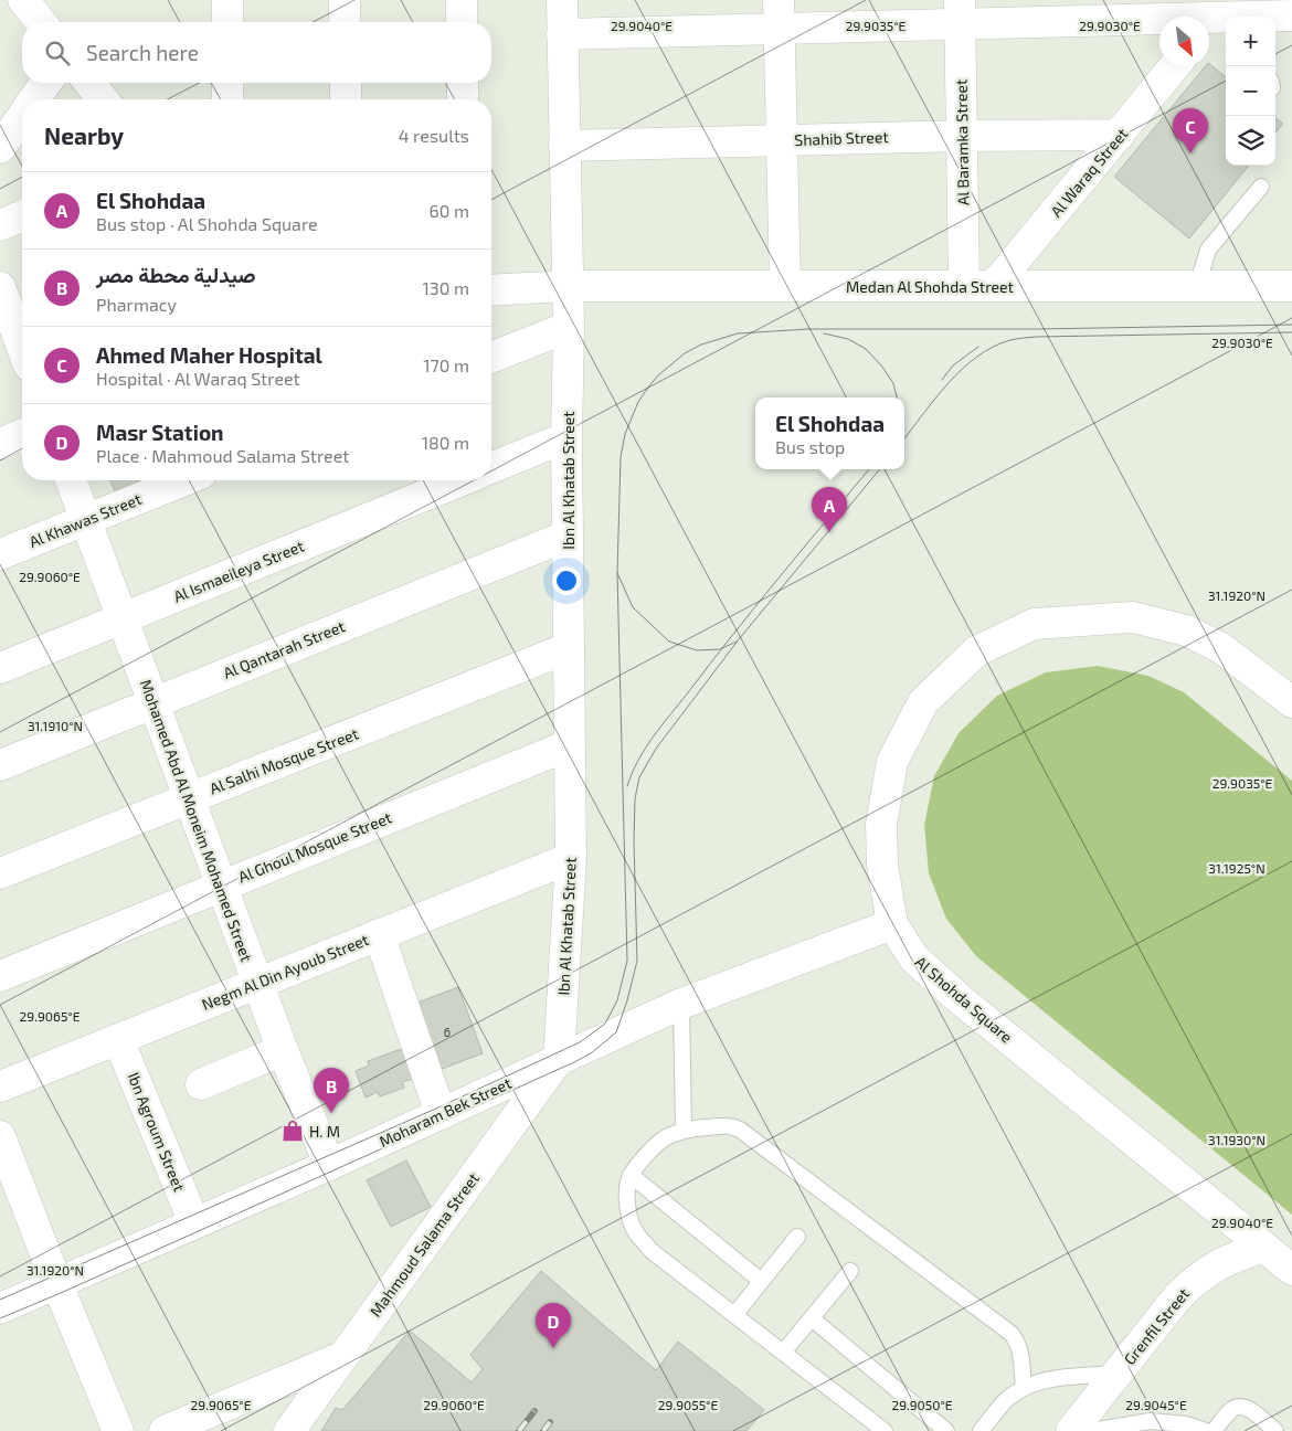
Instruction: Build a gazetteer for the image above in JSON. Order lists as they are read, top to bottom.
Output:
{
  "streets": {
    "street": [
      "Shahib Street",
      "Al Baramka Street",
      "Al Waraq Street",
      "Medan Al Shohda Street",
      "Ibn Al Khatab Street",
      "Al Khawas Street",
      "Al Ismaeileya Street",
      "Al Qantarah Street",
      "Al Salhi Mosque Street",
      "Mohamed Abd Al Moneim Mohamed Street",
      "Al Ghoul Mosque Street",
      "Negm Al Din Ayoub Street",
      "Al Shohda Square",
      "Moharam Bek Street",
      "Ibn Agroum Street",
      "Mahmoud Salama Street",
      "Grenfil Street"
    ]
  },
  "crossings": [
    ["Shahib Street", "Al Baramka Street"],
    ["Shahib Street", "Al Waraq Street"],
    ["Shahib Street", "Ibn Al Khatab Street"],
    ["Al Baramka Street", "Medan Al Shohda Street"],
    ["Al Waraq Street", "Medan Al Shohda Street"],
    ["Medan Al Shohda Street", "Ibn Al Khatab Street"],
    ["Ibn Al Khatab Street", "Al Qantarah Street"],
    ["Ibn Al Khatab Street", "Al Salhi Mosque Street"],
    ["Ibn Al Khatab Street", "Al Ghoul Mosque Street"],
    ["Ibn Al Khatab Street", "Negm Al Din Ayoub Street"],
    ["Ibn Al Khatab Street", "Moharam Bek Street"],
    ["Ibn Al Khatab Street", "Mahmoud Salama Street"],
    ["Al Khawas Street", "Mohamed Abd Al Moneim Mohamed Street"],
    ["Al Ismaeileya Street", "Mohamed Abd Al Moneim Mohamed Street"],
    ["Al Qantarah Street", "Mohamed Abd Al Moneim Mohamed Street"],
    ["Al Salhi Mosque Street", "Mohamed Abd Al Moneim Mohamed Street"],
    ["Mohamed Abd Al Moneim Mohamed Street", "Al Ghoul Mosque Street"],
    ["Mohamed Abd Al Moneim Mohamed Street", "Negm Al Din Ayoub Street"],
    ["Mohamed Abd Al Moneim Mohamed Street", "Moharam Bek Street"],
    ["Negm Al Din Ayoub Street", "Ibn Agroum Street"],
    ["Al Shohda Square", "Moharam Bek Street"],
    ["Al Shohda Square", "Grenfil Street"],
    ["Moharam Bek Street", "Ibn Agroum Street"],
    ["Moharam Bek Street", "Mahmoud Salama Street"]
  ],
  "places": {
    "shop": ["H. M"]
  },
  "house_numbers": ["6"],
  "north": "bottom right",
  "page": {
    "map_buttons": ["+", "−"],
    "search": "Search here",
    "heading": ["Nearby", "4 results"],
    "pins": [
      "C",
      "A",
      "B",
      "D"
    ],
    "list": [
      {
        "mark": "A",
        "name": "El Shohdaa",
        "note": "Bus stop · Al Shohda Square",
        "value": "60 m"
      },
      {
        "mark": "B",
        "name": "صيدلية محطة مصر",
        "note": "Pharmacy",
        "value": "130 m"
      },
      {
        "mark": "C",
        "name": "Ahmed Maher Hospital",
        "note": "Hospital · Al Waraq Street",
        "value": "170 m"
      },
      {
        "mark": "D",
        "name": "Masr Station",
        "note": "Place · Mahmoud Salama Street",
        "value": "180 m"
      }
    ],
    "popup": ["El Shohdaa", "Bus stop"]
  },
  "coordinates": [
    "29.9040°E",
    "29.9035°E",
    "29.9030°E",
    "29.9060°E",
    "31.1920°N",
    "31.1910°N",
    "31.1925°N",
    "29.9065°E",
    "31.1930°N",
    "29.9055°E",
    "29.9050°E",
    "29.9045°E"
  ]
}
